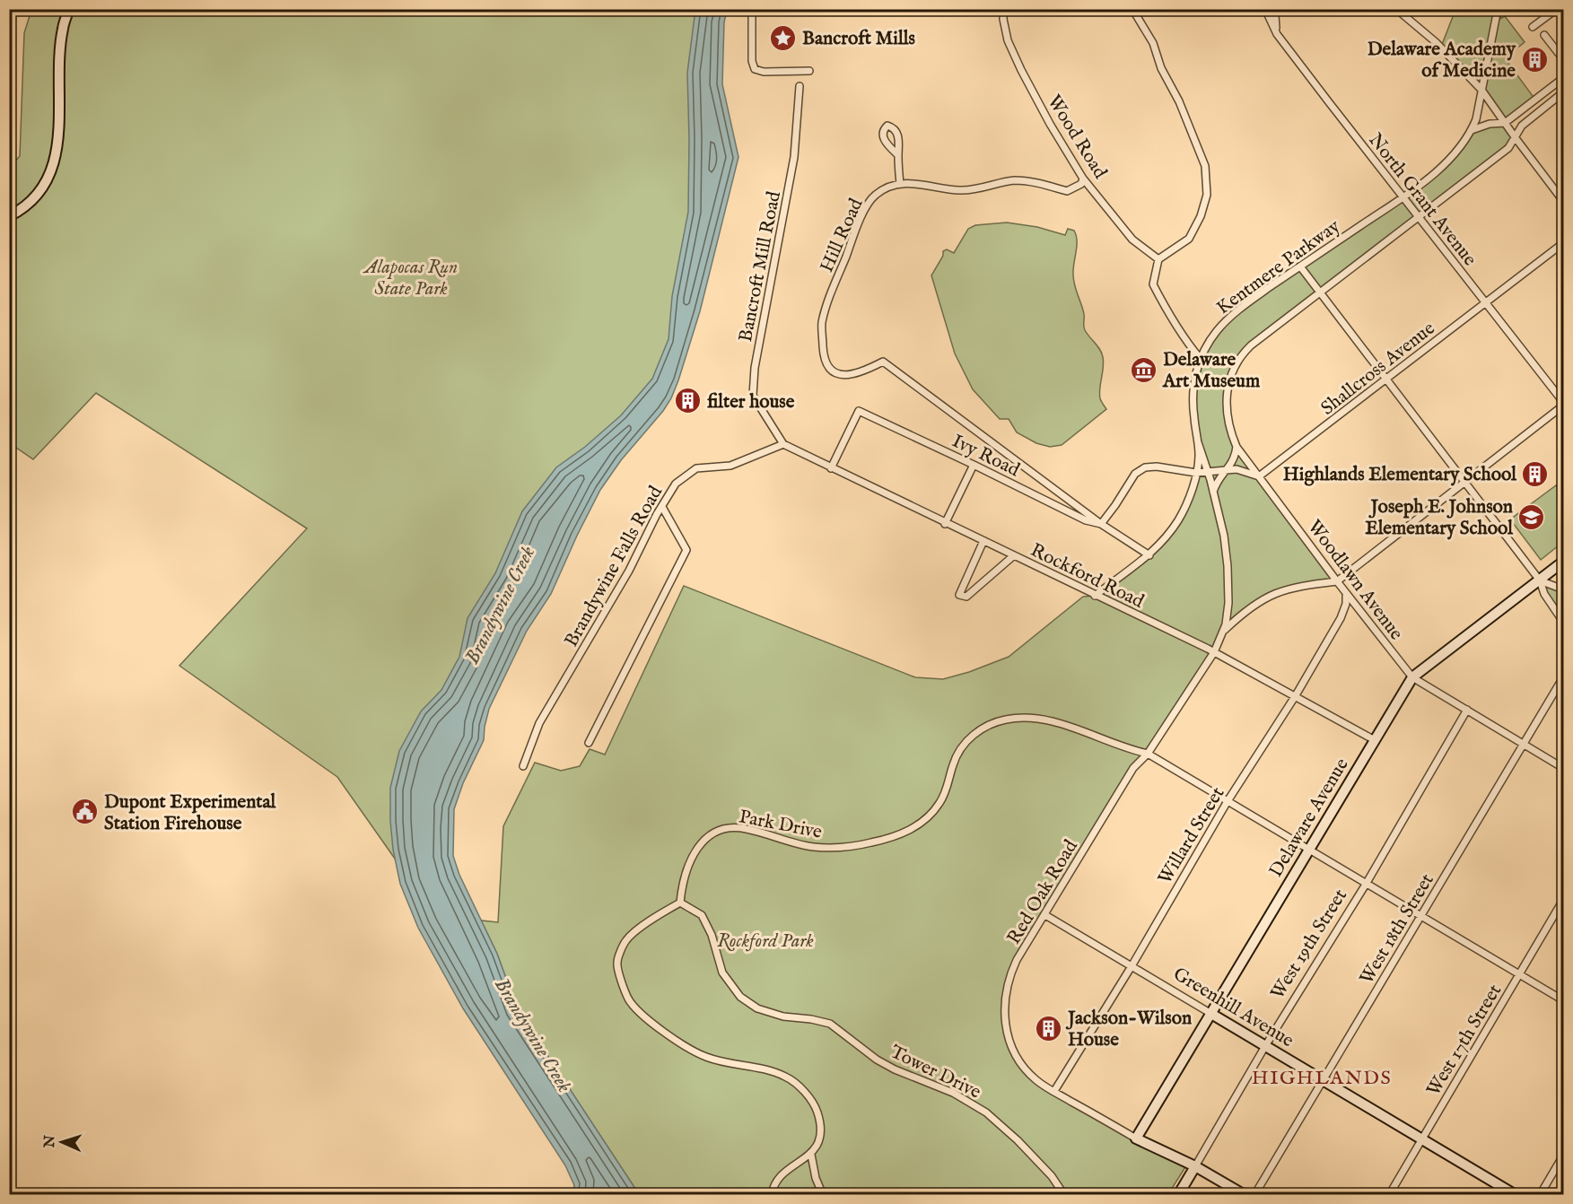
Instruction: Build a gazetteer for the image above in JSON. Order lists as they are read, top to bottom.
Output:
{
  "streets": {
    "street": [
      "Wood Road",
      "North Grant Avenue",
      "Hill Road",
      "Bancroft Mill Road",
      "Kentmere Parkway",
      "Shallcross Avenue",
      "Ivy Road",
      "Brandywine Falls Road",
      "Rockford Road",
      "Woodlawn Avenue",
      "Delaware Avenue",
      "Park Drive",
      "Willard Street",
      "Red Oak Road",
      "West 18th Street",
      "West 19th Street",
      "Greenhill Avenue",
      "West 17th Street",
      "Tower Drive"
    ]
  },
  "crossings": [
    ["Wood Road", "Hill Road"],
    ["North Grant Avenue", "Kentmere Parkway"],
    ["North Grant Avenue", "Shallcross Avenue"],
    ["Hill Road", "Ivy Road"],
    ["Bancroft Mill Road", "Brandywine Falls Road"],
    ["Bancroft Mill Road", "Rockford Road"],
    ["Kentmere Parkway", "Rockford Road"],
    ["Kentmere Parkway", "Red Oak Road"],
    ["Shallcross Avenue", "Woodlawn Avenue"],
    ["Ivy Road", "Rockford Road"],
    ["Brandywine Falls Road", "Rockford Road"],
    ["Rockford Road", "Delaware Avenue"],
    ["Rockford Road", "Willard Street"],
    ["Rockford Road", "Red Oak Road"],
    ["Woodlawn Avenue", "Delaware Avenue"],
    ["Woodlawn Avenue", "Willard Street"],
    ["Woodlawn Avenue", "Red Oak Road"],
    ["Woodlawn Avenue", "West 18th Street"],
    ["Woodlawn Avenue", "West 19th Street"],
    ["Delaware Avenue", "Park Drive"],
    ["Delaware Avenue", "Red Oak Road"],
    ["Delaware Avenue", "Greenhill Avenue"],
    ["Park Drive", "Willard Street"],
    ["Park Drive", "Red Oak Road"],
    ["Park Drive", "West 18th Street"],
    ["Park Drive", "West 19th Street"],
    ["Park Drive", "West 17th Street"],
    ["Park Drive", "Tower Drive"],
    ["Willard Street", "Red Oak Road"],
    ["Willard Street", "Greenhill Avenue"],
    ["Red Oak Road", "Greenhill Avenue"],
    ["West 18th Street", "Greenhill Avenue"],
    ["West 19th Street", "Greenhill Avenue"],
    ["Greenhill Avenue", "West 17th Street"]
  ],
  "districts": ["HIGHLANDS"],
  "water": ["Brandywine Creek"],
  "parks": ["Alapocas Run State Park", "Rockford Park"],
  "places": {
    "place": ["Bancroft Mills"],
    "building": [
      "Delaware Academy of Medicine",
      "filter house",
      "Highlands Elementary School",
      "Jackson-Wilson House"
    ],
    "museum": ["Delaware Art Museum"],
    "school or university": ["Joseph E. Johnson Elementary School"],
    "public building": ["Dupont Experimental Station Firehouse"]
  },
  "north": "left"
}
